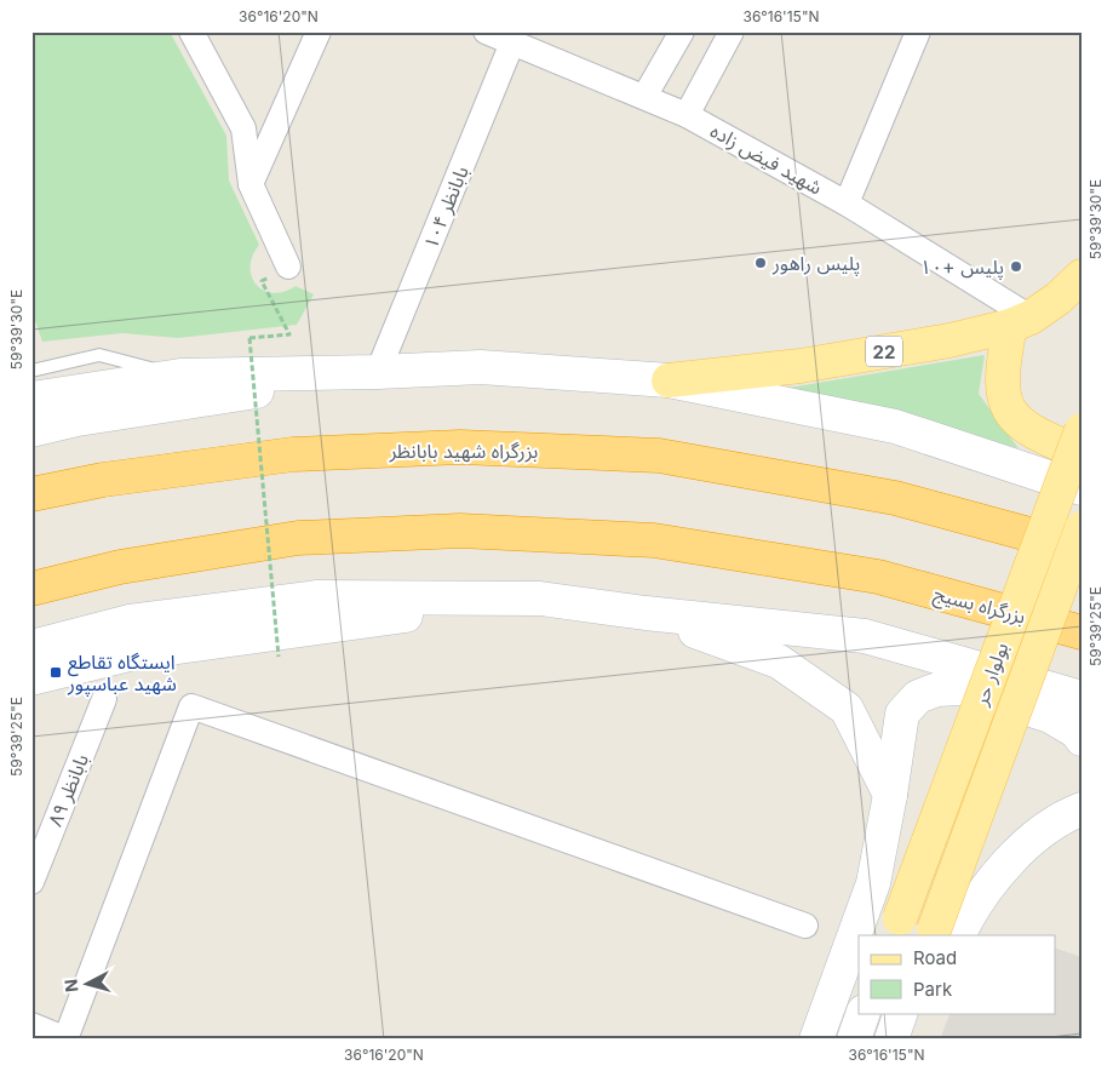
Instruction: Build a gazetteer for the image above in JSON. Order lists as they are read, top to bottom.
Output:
{
  "streets": {
    "highway": ["بزرگراه شهید بابانظر", "بزرگراه بسیج"],
    "main road": ["22", "بولوار حر"],
    "street": ["شهید فیض زاده", "بابانظر ۱۰۴", "بابانظر ۸۹"]
  },
  "crossings": [
    ["شهید فیض زاده", "بابانظر ۱۰۴"],
    ["شهید فیض زاده", "22"]
  ],
  "places": {
    "other": ["پلیس راهور", "پلیس +۱۰"],
    "transit": ["ایستگاه تقاطع شهید عباسپور"]
  },
  "legend": ["Road", "Park"],
  "north": "left",
  "coordinates": [
    "36°16'20\"N",
    "36°16'15\"N",
    "59°39'30\"E",
    "59°39'25\"E"
  ]
}
